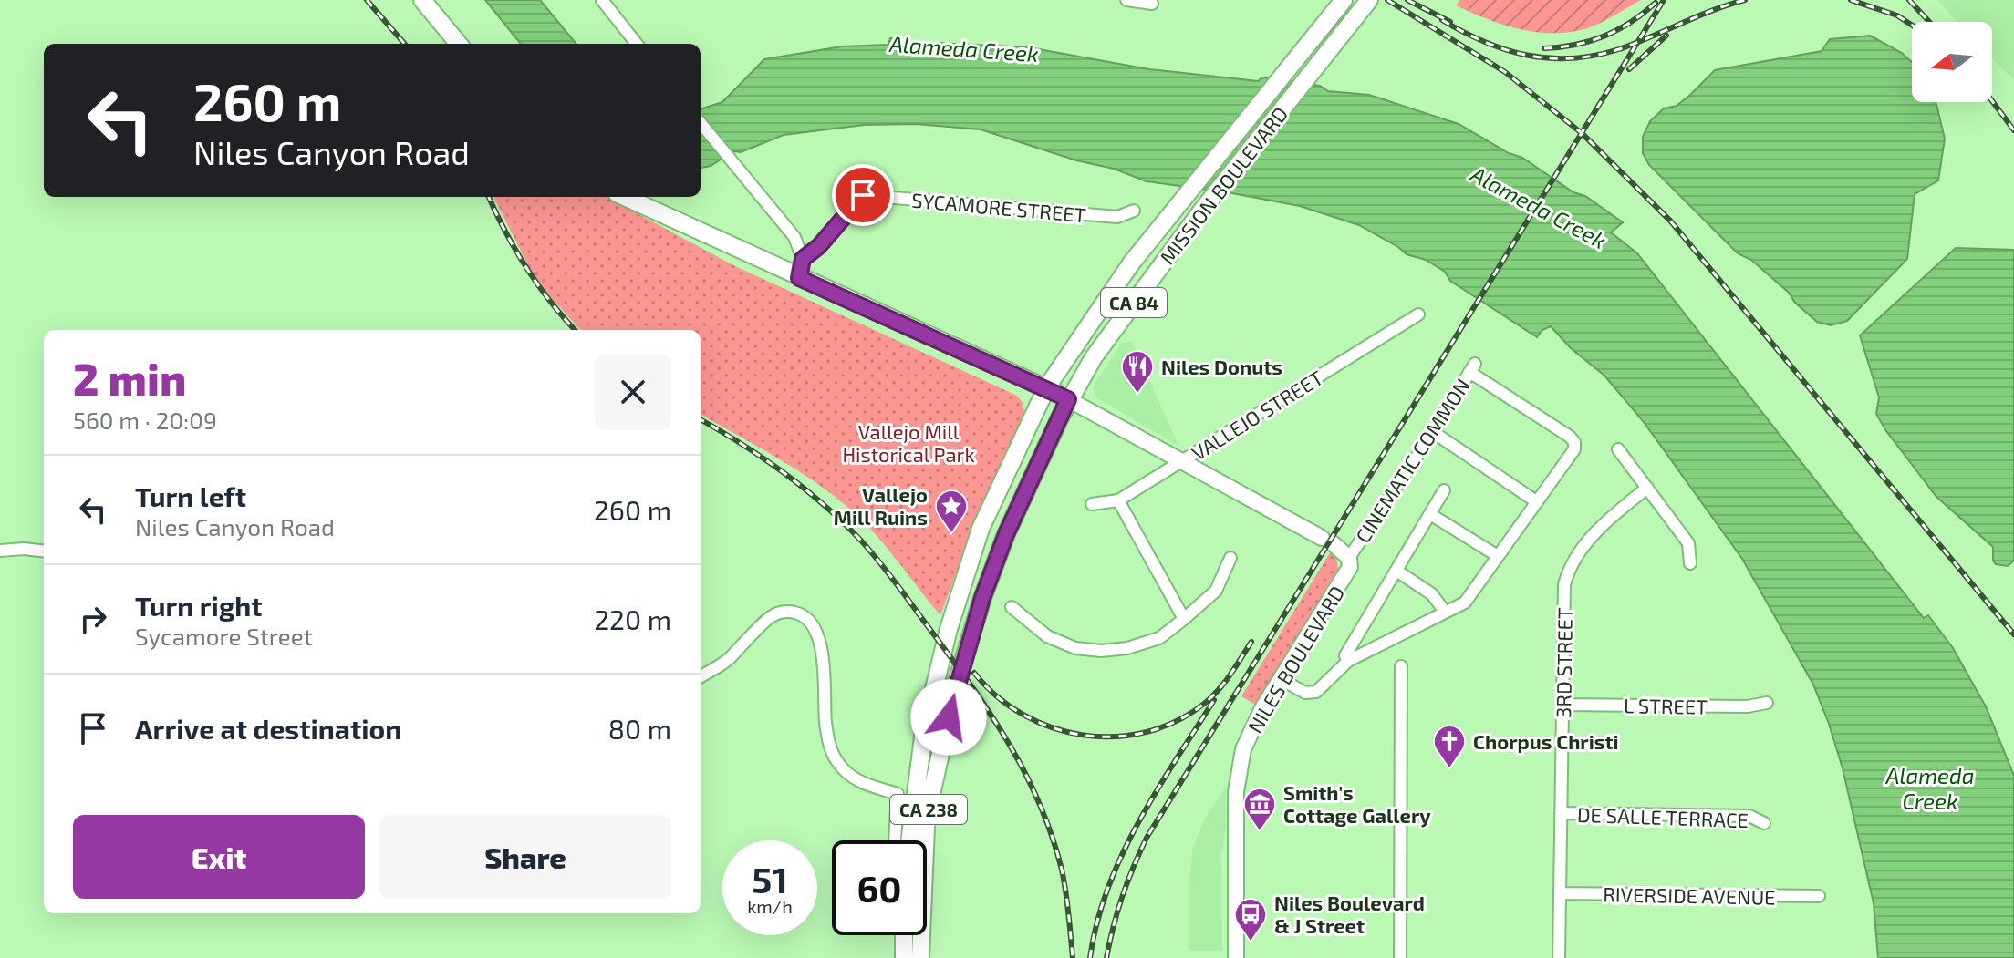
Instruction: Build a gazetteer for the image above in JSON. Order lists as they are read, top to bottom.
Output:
{
  "streets": {
    "main road": [
      "MISSION BOULEVARD",
      "CA 84",
      "NILES BOULEVARD",
      "CA 238"
    ],
    "street": [
      "SYCAMORE STREET",
      "VALLEJO STREET",
      "CINEMATIC COMMON",
      "3RD STREET",
      "L STREET",
      "DE SALLE TERRACE",
      "RIVERSIDE AVENUE"
    ]
  },
  "crossings": [
    ["CINEMATIC COMMON", "NILES BOULEVARD"],
    ["3RD STREET", "L STREET"],
    ["3RD STREET", "DE SALLE TERRACE"],
    ["3RD STREET", "RIVERSIDE AVENUE"]
  ],
  "water": ["Alameda Creek"],
  "parks": ["Vallejo Mill Historical Park"],
  "places": {
    "restaurant": ["Niles Donuts"],
    "place": ["Vallejo Mill Ruins"],
    "church": ["Chorpus Christi"],
    "museum": ["Smith's Cottage Gallery"],
    "bus stop": ["Niles Boulevard & J Street"]
  },
  "north": "left",
  "page": {
    "turn": ["260 m", "Niles Canyon Road"],
    "heading": ["2 min", "560 m · 20:09"],
    "list": [
      {
        "name": "Turn left",
        "note": "Niles Canyon Road",
        "value": "260 m"
      },
      {
        "name": "Turn right",
        "note": "Sycamore Street",
        "value": "220 m"
      },
      {
        "name": "Arrive at destination",
        "value": "80 m"
      }
    ],
    "buttons": ["Exit", "Share"],
    "speed": "51 km/h",
    "limit": "60"
  }
}
